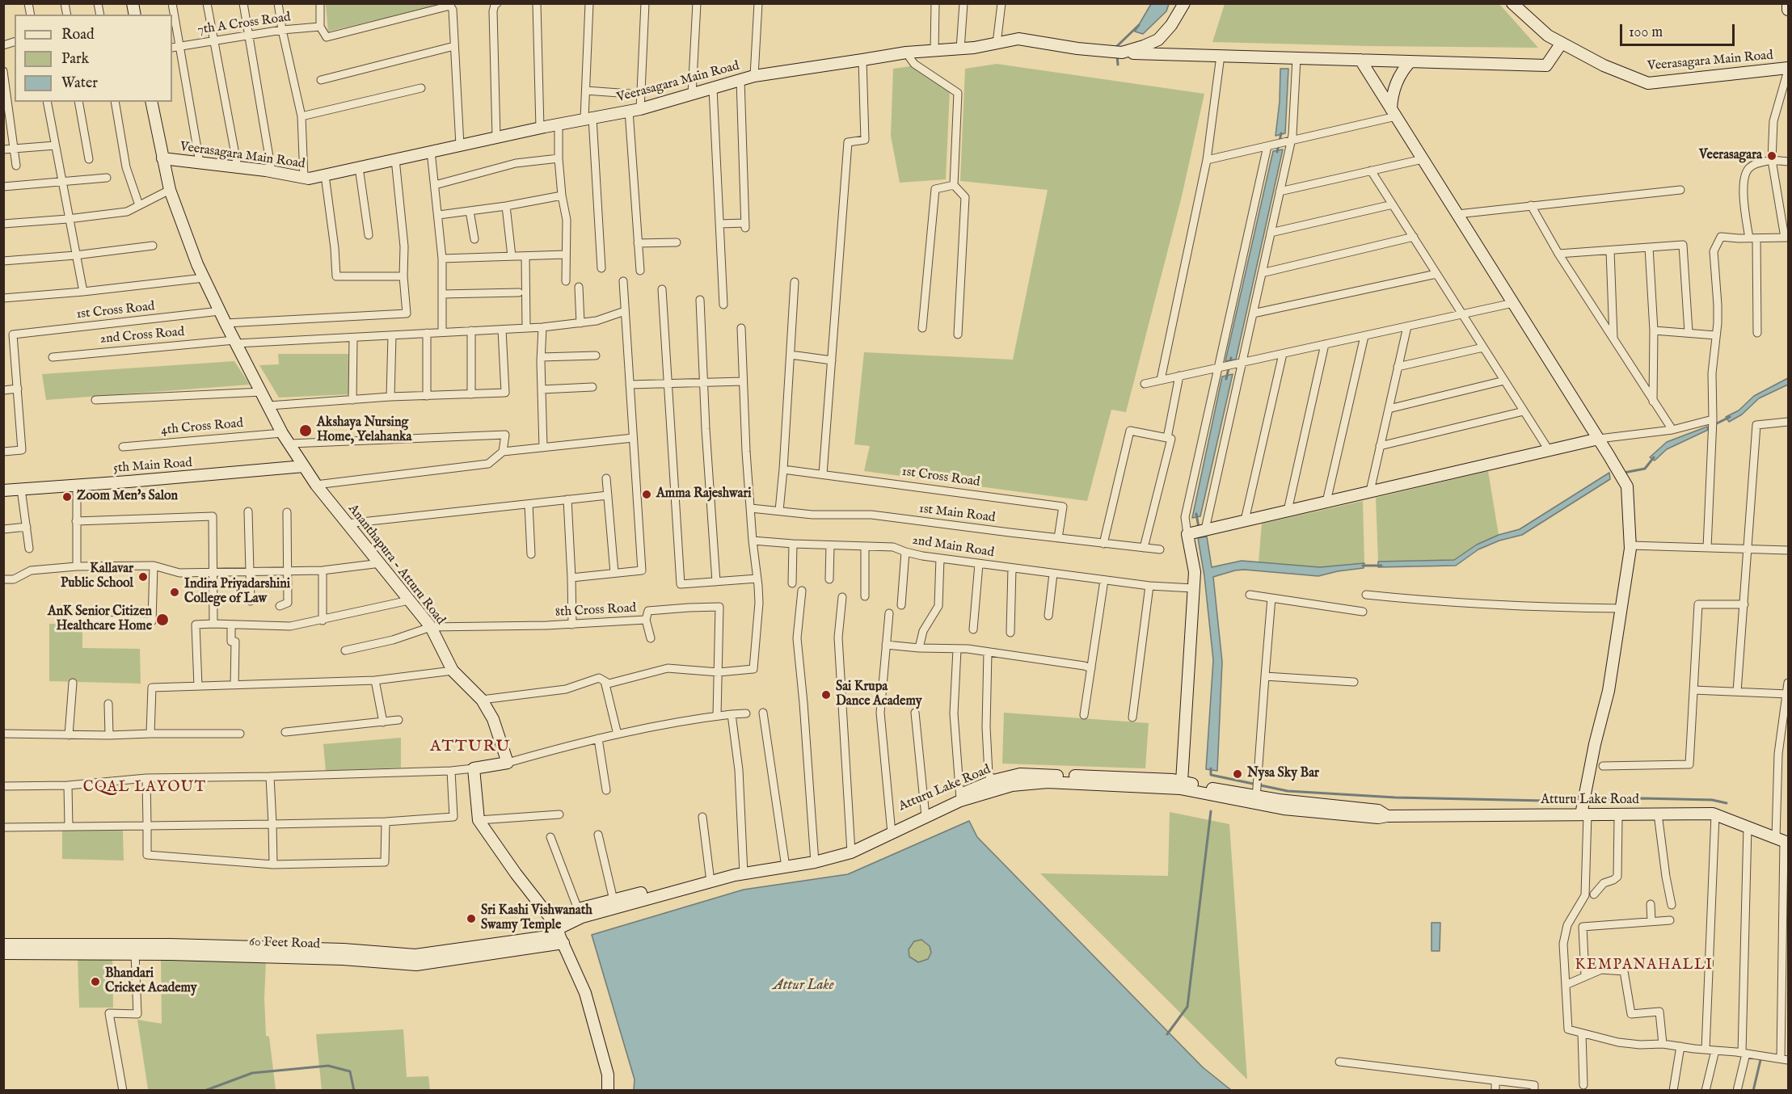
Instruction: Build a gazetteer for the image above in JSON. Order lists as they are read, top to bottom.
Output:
{
  "streets": {
    "street": [
      "7th A Cross Road",
      "Veerasagara Main Road",
      "1st Cross Road",
      "2nd Cross Road",
      "4th Cross Road",
      "5th Main Road",
      "1st Main Road",
      "2nd Main Road",
      "Ananthapura - Atturu Road",
      "8th Cross Road",
      "Atturu Lake Road",
      "60 Feet Road"
    ]
  },
  "crossings": [
    ["Veerasagara Main Road", "Ananthapura - Atturu Road"],
    ["1st Cross Road", "1st Main Road"],
    ["1st Cross Road", "Ananthapura - Atturu Road"],
    ["2nd Cross Road", "Ananthapura - Atturu Road"],
    ["4th Cross Road", "Ananthapura - Atturu Road"],
    ["5th Main Road", "Ananthapura - Atturu Road"],
    ["Ananthapura - Atturu Road", "8th Cross Road"],
    ["Atturu Lake Road", "60 Feet Road"]
  ],
  "districts": ["ATTURU", "CQAL LAYOUT", "KEMPANAHALLI"],
  "water": ["Attur Lake"],
  "places": [
    "Veerasagara",
    "Akshaya Nursing Home, Yelahanka",
    "Amma Rajeshwari",
    "Zoom Men's Salon",
    "Kallavar Public School",
    "Indira Priyadarshini College of Law",
    "AnK Senior Citizen Healthcare Home",
    "Sai Krupa Dance Academy",
    "Nysa Sky Bar",
    "Sri Kashi Vishwanath Swamy Temple",
    "Bhandari Cricket Academy"
  ],
  "legend": ["Road", "Park", "Water"],
  "scale_bar": "100 m"
}
